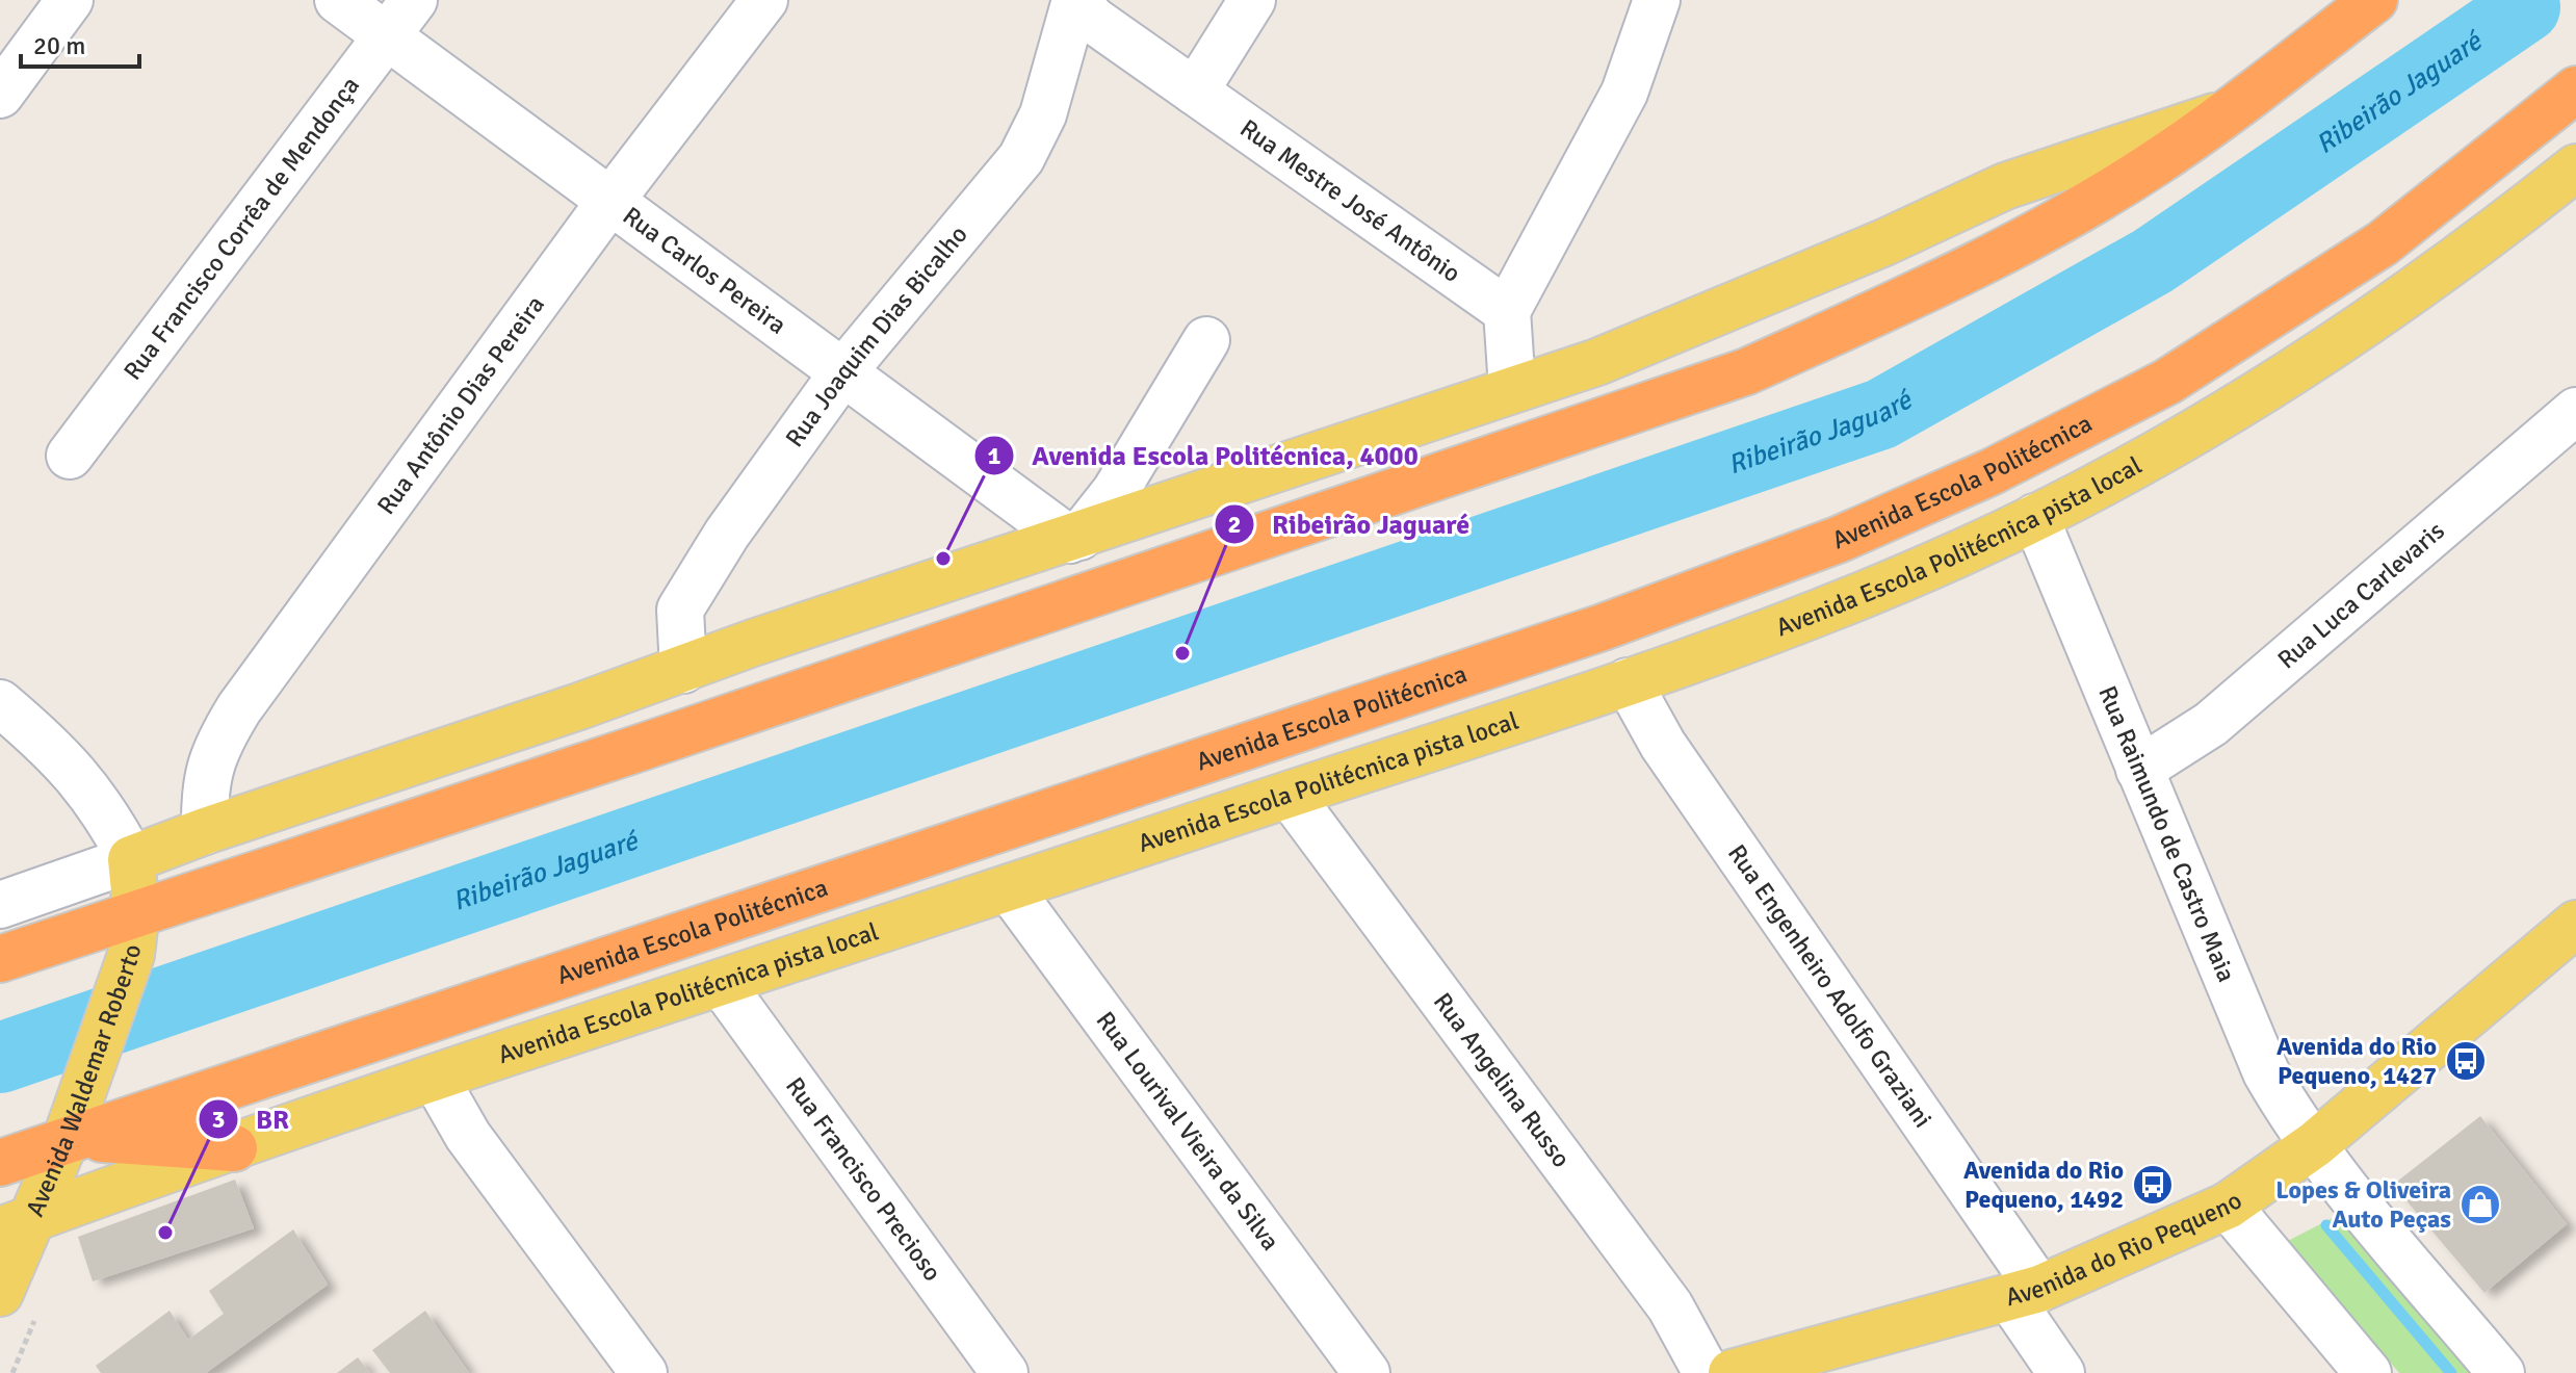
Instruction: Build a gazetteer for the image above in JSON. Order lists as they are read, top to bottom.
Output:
{
  "streets": {
    "highway": ["Avenida Escola Politécnica"],
    "main road": ["Avenida Escola Politécnica pista local", "Avenida Waldemar Roberto", "Avenida do Rio Pequeno"],
    "street": [
      "Rua Mestre José Antônio",
      "Rua Francisco Corrêa de Mendonça",
      "Rua Carlos Pereira",
      "Rua Joaquim Dias Bicalho",
      "Rua Antônio Dias Pereira",
      "Rua Luca Carlevaris",
      "Rua Raimundo de Castro Maia",
      "Rua Engenheiro Adolfo Graziani",
      "Rua Angelina Russo",
      "Rua Lourival Vieira da Silva",
      "Rua Francisco Precioso"
    ]
  },
  "crossings": [
    ["Rua Mestre José Antônio", "Rua Joaquim Dias Bicalho"],
    ["Rua Francisco Corrêa de Mendonça", "Rua Carlos Pereira"],
    ["Rua Carlos Pereira", "Rua Joaquim Dias Bicalho"],
    ["Rua Carlos Pereira", "Rua Antônio Dias Pereira"],
    ["Avenida Escola Politécnica", "Avenida Waldemar Roberto"],
    ["Avenida Escola Politécnica pista local", "Rua Raimundo de Castro Maia"],
    ["Avenida Escola Politécnica pista local", "Rua Engenheiro Adolfo Graziani"],
    ["Avenida Escola Politécnica pista local", "Avenida Waldemar Roberto"],
    ["Avenida Escola Politécnica pista local", "Rua Angelina Russo"],
    ["Avenida Escola Politécnica pista local", "Rua Lourival Vieira da Silva"],
    ["Avenida Escola Politécnica pista local", "Rua Francisco Precioso"],
    ["Rua Luca Carlevaris", "Rua Raimundo de Castro Maia"],
    ["Rua Raimundo de Castro Maia", "Avenida do Rio Pequeno"],
    ["Rua Engenheiro Adolfo Graziani", "Avenida do Rio Pequeno"]
  ],
  "water": ["Ribeirão Jaguaré"],
  "places": {
    "other": ["Avenida Escola Politécnica, 4000", "Ribeirão Jaguaré", "BR"],
    "bus stop": ["Avenida do Rio Pequeno, 1427", "Avenida do Rio Pequeno, 1492"],
    "shop": ["Lopes & Oliveira Auto Peças"]
  },
  "scale_bar": "20 m"
}
